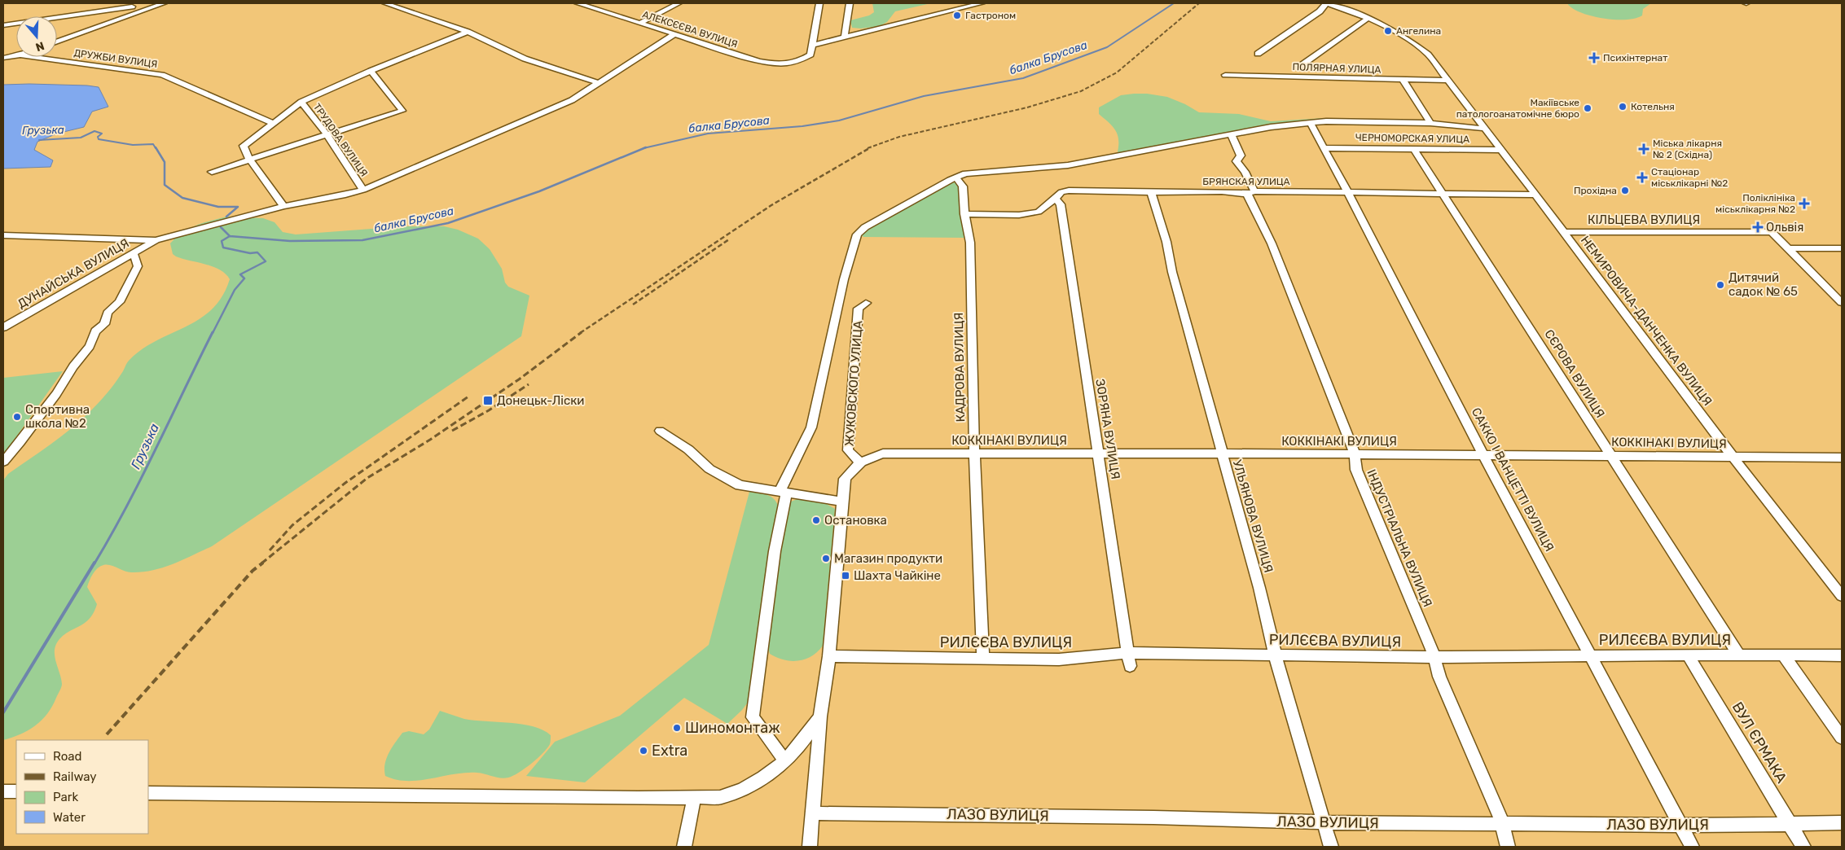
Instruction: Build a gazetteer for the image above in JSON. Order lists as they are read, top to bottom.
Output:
{
  "streets": {
    "street": [
      "АЛЕКСЄЄВА ВУЛИЦЯ",
      "ДРУЖБИ ВУЛИЦЯ",
      "ПОЛЯРНАЯ УЛИЦА",
      "ЧЕРНОМОРСКАЯ УЛИЦА",
      "ТРУДОВА ВУЛИЦЯ",
      "БРЯНСКАЯ УЛИЦА",
      "КІЛЬЦЕВА ВУЛИЦЯ",
      "ДУНАЙСЬКА ВУЛИЦЯ",
      "НЕМИРОВИЧА-ДАНЧЕНКА ВУЛИЦЯ",
      "КАДРОВА ВУЛИЦЯ",
      "СЄРОВА ВУЛИЦЯ",
      "ЖУКОВСКОГО УЛИЦА",
      "ЗОРЯНА ВУЛИЦЯ",
      "КОККІНАКІ ВУЛИЦЯ",
      "САККО І ВАНЦЕТТІ ВУЛИЦЯ",
      "УЛЬЯНОВА ВУЛИЦЯ",
      "ІНДУСТРІАЛЬНА ВУЛИЦЯ",
      "РИЛЄЄВА ВУЛИЦЯ",
      "ВУЛ ЄРМАКА",
      "ЛАЗО ВУЛИЦЯ"
    ]
  },
  "crossings": [
    ["ПОЛЯРНАЯ УЛИЦА", "НЕМИРОВИЧА-ДАНЧЕНКА ВУЛИЦЯ"],
    ["ЧЕРНОМОРСКАЯ УЛИЦА", "НЕМИРОВИЧА-ДАНЧЕНКА ВУЛИЦЯ"],
    ["ЧЕРНОМОРСКАЯ УЛИЦА", "СЄРОВА ВУЛИЦЯ"],
    ["ЧЕРНОМОРСКАЯ УЛИЦА", "САККО І ВАНЦЕТТІ ВУЛИЦЯ"],
    ["БРЯНСКАЯ УЛИЦА", "НЕМИРОВИЧА-ДАНЧЕНКА ВУЛИЦЯ"],
    ["БРЯНСКАЯ УЛИЦА", "КАДРОВА ВУЛИЦЯ"],
    ["БРЯНСКАЯ УЛИЦА", "СЄРОВА ВУЛИЦЯ"],
    ["БРЯНСКАЯ УЛИЦА", "ЗОРЯНА ВУЛИЦЯ"],
    ["БРЯНСКАЯ УЛИЦА", "САККО І ВАНЦЕТТІ ВУЛИЦЯ"],
    ["БРЯНСКАЯ УЛИЦА", "УЛЬЯНОВА ВУЛИЦЯ"],
    ["БРЯНСКАЯ УЛИЦА", "ІНДУСТРІАЛЬНА ВУЛИЦЯ"],
    ["КІЛЬЦЕВА ВУЛИЦЯ", "НЕМИРОВИЧА-ДАНЧЕНКА ВУЛИЦЯ"],
    ["НЕМИРОВИЧА-ДАНЧЕНКА ВУЛИЦЯ", "КОККІНАКІ ВУЛИЦЯ"],
    ["КАДРОВА ВУЛИЦЯ", "КОККІНАКІ ВУЛИЦЯ"],
    ["КАДРОВА ВУЛИЦЯ", "РИЛЄЄВА ВУЛИЦЯ"],
    ["СЄРОВА ВУЛИЦЯ", "КОККІНАКІ ВУЛИЦЯ"],
    ["СЄРОВА ВУЛИЦЯ", "РИЛЄЄВА ВУЛИЦЯ"],
    ["ЖУКОВСКОГО УЛИЦА", "КОККІНАКІ ВУЛИЦЯ"],
    ["ЗОРЯНА ВУЛИЦЯ", "КОККІНАКІ ВУЛИЦЯ"],
    ["ЗОРЯНА ВУЛИЦЯ", "РИЛЄЄВА ВУЛИЦЯ"],
    ["КОККІНАКІ ВУЛИЦЯ", "САККО І ВАНЦЕТТІ ВУЛИЦЯ"],
    ["КОККІНАКІ ВУЛИЦЯ", "УЛЬЯНОВА ВУЛИЦЯ"],
    ["КОККІНАКІ ВУЛИЦЯ", "ІНДУСТРІАЛЬНА ВУЛИЦЯ"],
    ["САККО І ВАНЦЕТТІ ВУЛИЦЯ", "РИЛЄЄВА ВУЛИЦЯ"],
    ["САККО І ВАНЦЕТТІ ВУЛИЦЯ", "ЛАЗО ВУЛИЦЯ"],
    ["УЛЬЯНОВА ВУЛИЦЯ", "РИЛЄЄВА ВУЛИЦЯ"],
    ["УЛЬЯНОВА ВУЛИЦЯ", "ЛАЗО ВУЛИЦЯ"],
    ["ІНДУСТРІАЛЬНА ВУЛИЦЯ", "РИЛЄЄВА ВУЛИЦЯ"],
    ["ІНДУСТРІАЛЬНА ВУЛИЦЯ", "ЛАЗО ВУЛИЦЯ"],
    ["РИЛЄЄВА ВУЛИЦЯ", "ВУЛ ЄРМАКА"],
    ["ВУЛ ЄРМАКА", "ЛАЗО ВУЛИЦЯ"]
  ],
  "water": ["балка Брусова", "Грузька"],
  "places": {
    "other": [
      "Гастроном",
      "Ангелина",
      "Котельня",
      "Макіївське патологоанатомічне бюро",
      "Прохідна",
      "Дитячий садок № 65",
      "Спортивна школа №2",
      "Остановка",
      "Магазин продукти",
      "Шиномонтаж",
      "Extra"
    ],
    "health": [
      "Психінтернат",
      "Міська лікарня № 2 (Східна)",
      "Стаціонар міськлікарні №2",
      "Поліклініка міськлікарня №2",
      "Ольвія"
    ],
    "transit": ["Донецьк-Ліски", "Шахта Чайкіне"]
  },
  "legend": [
    "Road",
    "Railway",
    "Park",
    "Water"
  ],
  "north": "bottom"
}
